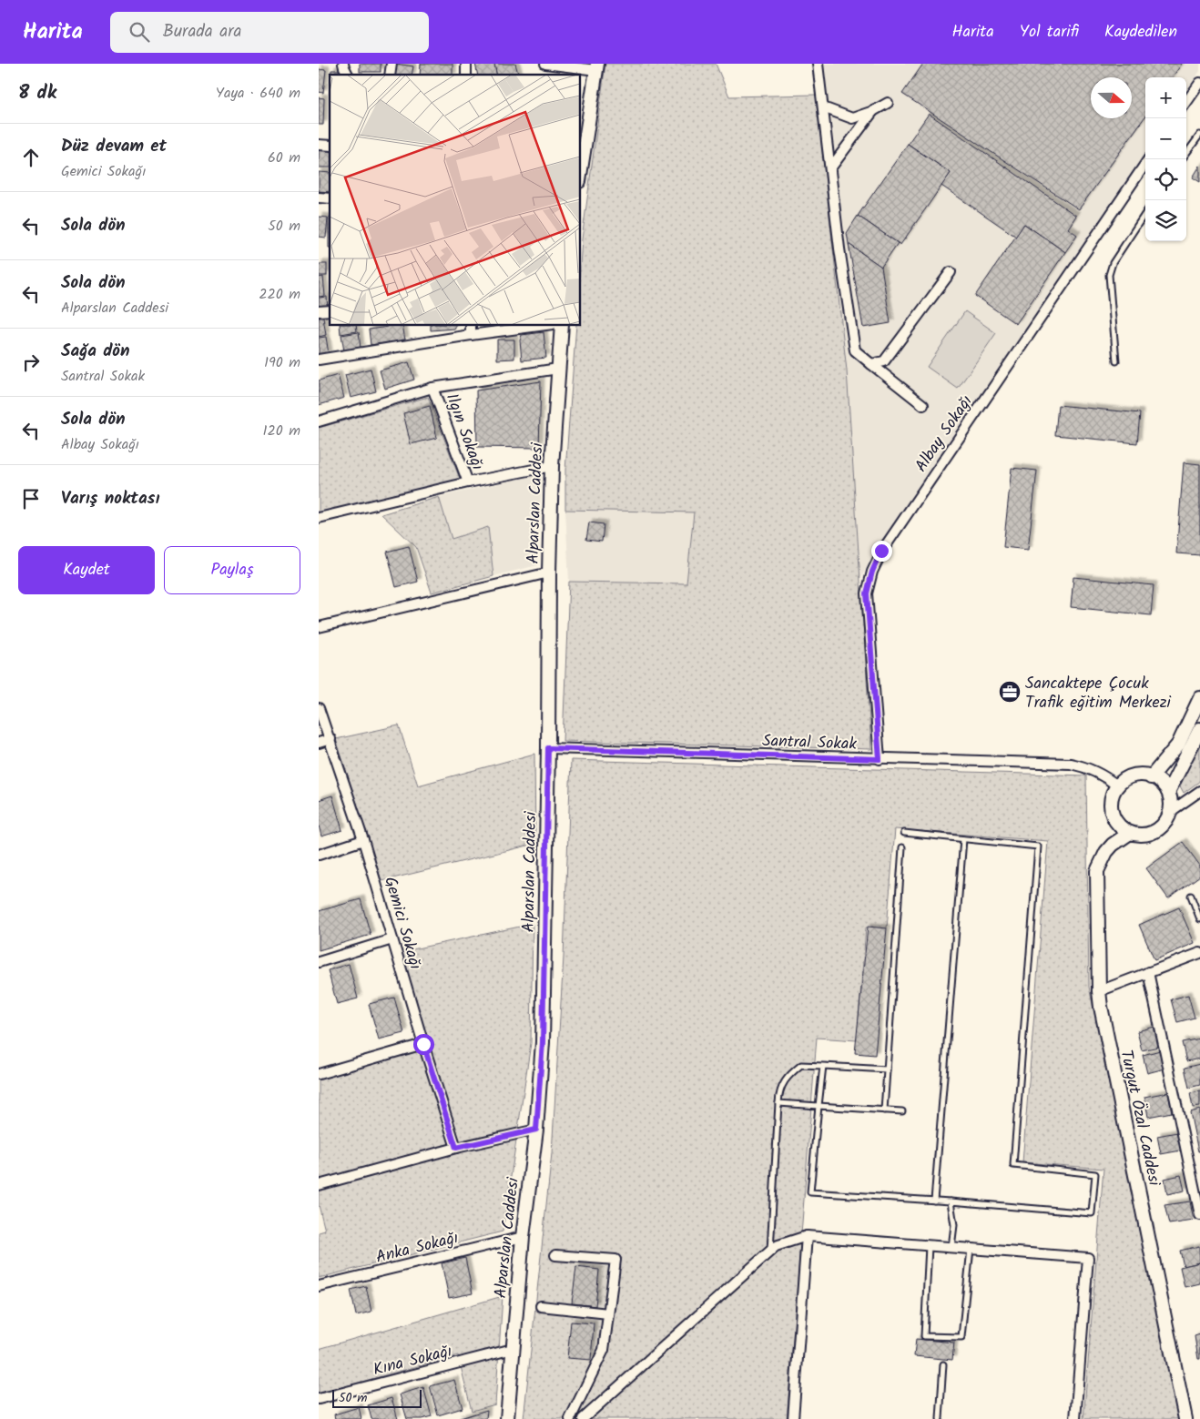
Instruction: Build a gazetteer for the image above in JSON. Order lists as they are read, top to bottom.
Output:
{
  "streets": {
    "street": [
      "Ilgın Sokağı",
      "Albay Sokağı",
      "Alparslan Caddesi",
      "Santral Sokak",
      "Gemici Sokağı",
      "Turgut Özal Caddesi",
      "Anka Sokağı",
      "Kına Sokağı"
    ]
  },
  "crossings": [
    ["Ilgın Sokağı", "Alparslan Caddesi"],
    ["Albay Sokağı", "Santral Sokak"],
    ["Alparslan Caddesi", "Santral Sokak"],
    ["Alparslan Caddesi", "Anka Sokağı"],
    ["Alparslan Caddesi", "Kına Sokağı"],
    ["Santral Sokak", "Turgut Özal Caddesi"]
  ],
  "places": {
    "office": ["Sancaktepe Çocuk Trafik eğitim Merkezi"]
  },
  "scale_bar": "50 m",
  "north": "right",
  "page": {
    "header": "Harita",
    "search": "Burada ara",
    "nav": ["Harita", "Yol tarifi", "Kaydedilen"],
    "heading": ["8 dk", "Yaya · 640 m"],
    "map_buttons": ["+", "−"],
    "list": [
      ["Düz devam et", "Gemici Sokağı", "60 m"],
      ["Sola dön", "50 m"],
      ["Sola dön", "Alparslan Caddesi", "220 m"],
      ["Sağa dön", "Santral Sokak", "190 m"],
      ["Sola dön", "Albay Sokağı", "120 m"],
      "Varış noktası"
    ],
    "buttons": ["Kaydet", "Paylaş"],
    "scale": "50 m"
  }
}
